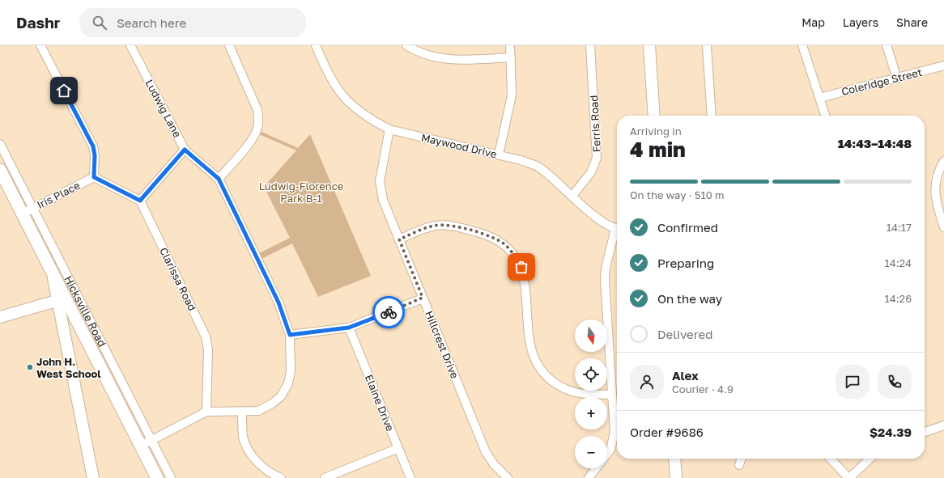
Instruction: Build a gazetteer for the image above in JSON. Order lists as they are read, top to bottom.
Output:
{
  "streets": {
    "main road": ["Hicksville Road"],
    "street": [
      "Coleridge Street",
      "Ludwig Lane",
      "Ferris Road",
      "Maywood Drive",
      "Iris Place",
      "Clarissa Road",
      "Hillcrest Drive",
      "Elaine Drive"
    ]
  },
  "crossings": [
    ["Ludwig Lane", "Clarissa Road"],
    ["Ludwig Lane", "Hicksville Road"],
    ["Ferris Road", "Maywood Drive"],
    ["Maywood Drive", "Hillcrest Drive"],
    ["Iris Place", "Hicksville Road"]
  ],
  "parks": ["Ludwig-Florence Park B-1"],
  "places": ["John H. West School"],
  "north": "bottom",
  "page": {
    "header": "Dashr",
    "search": "Search here",
    "nav": ["Map", "Layers", "Share"],
    "heading": ["4 min", "Arriving in", "14:43–14:48"],
    "panel": [
      "Alex",
      "Courier · 4.9",
      "Order #9686",
      "$24.39"
    ],
    "bar": "On the way · 510 m",
    "list": [
      ["Confirmed", "14:17"],
      ["Preparing", "14:24"],
      ["On the way", "14:26"],
      "Delivered"
    ],
    "map_buttons": ["+", "−"]
  }
}
